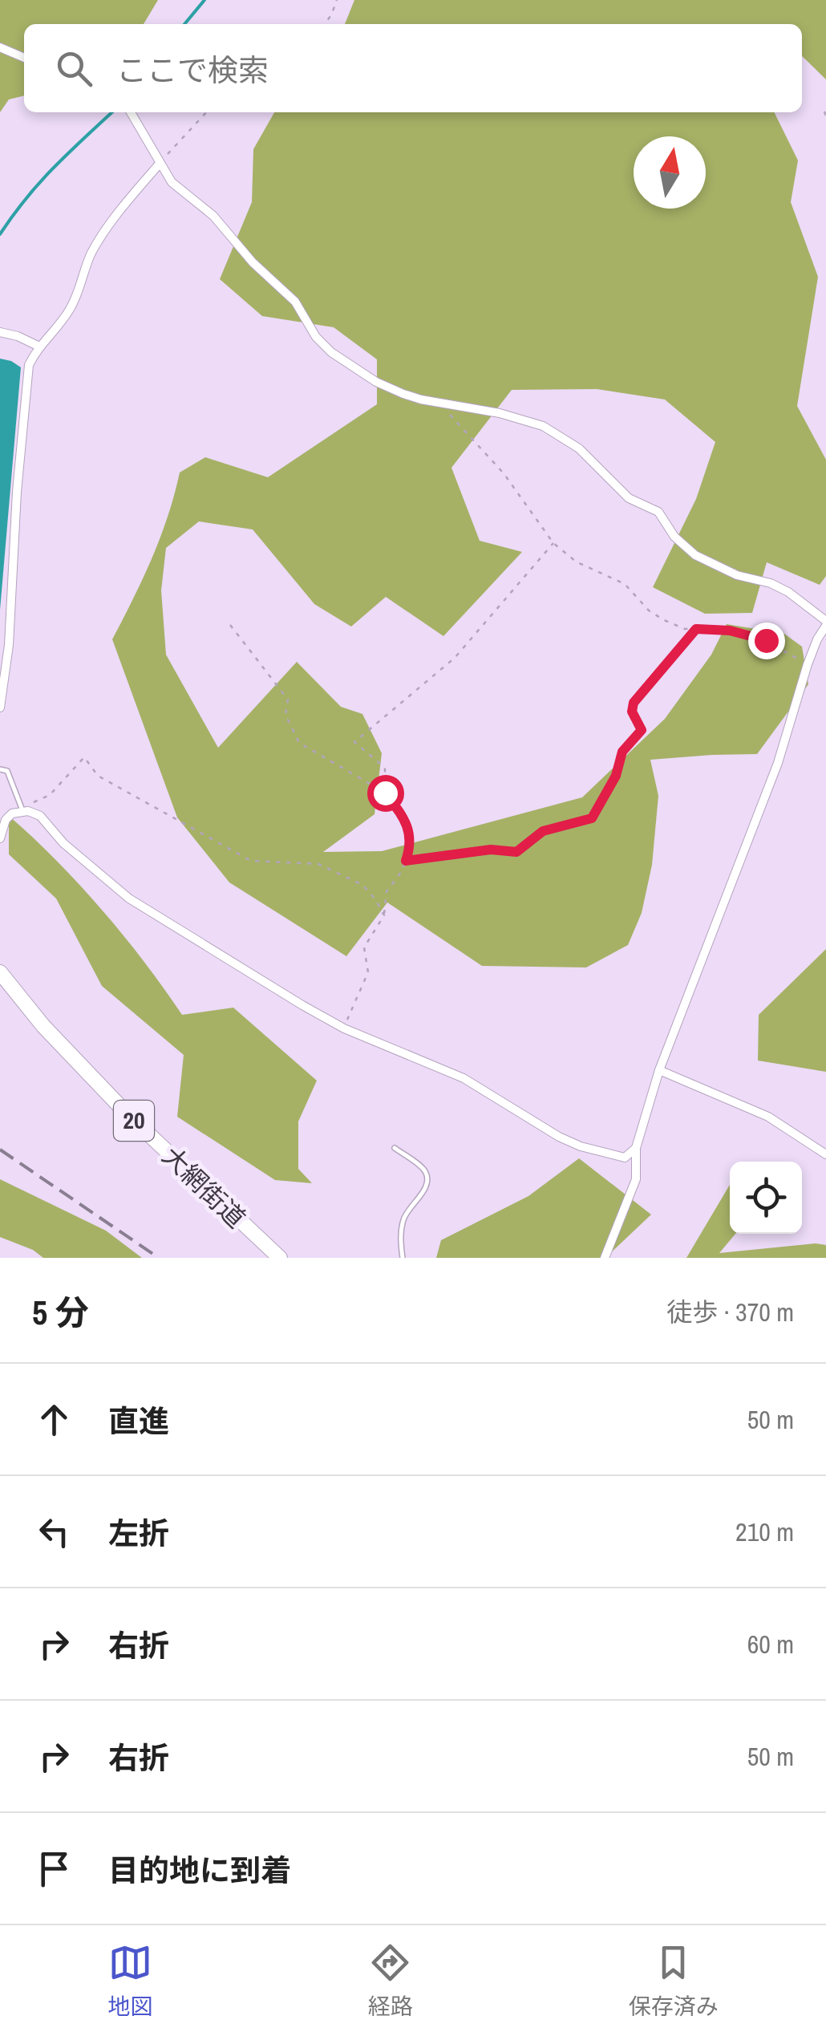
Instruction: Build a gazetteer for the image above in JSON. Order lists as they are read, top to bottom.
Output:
{
  "streets": {
    "main road": ["20", "大網街道"]
  },
  "north": "top",
  "page": {
    "search": "ここで検索",
    "heading": ["5 分", "徒歩 · 370 m"],
    "list": [
      ["直進", "50 m"],
      ["左折", "210 m"],
      ["右折", "60 m"],
      ["右折", "50 m"],
      "目的地に到着"
    ],
    "nav": ["地図", "経路", "保存済み"]
  }
}
